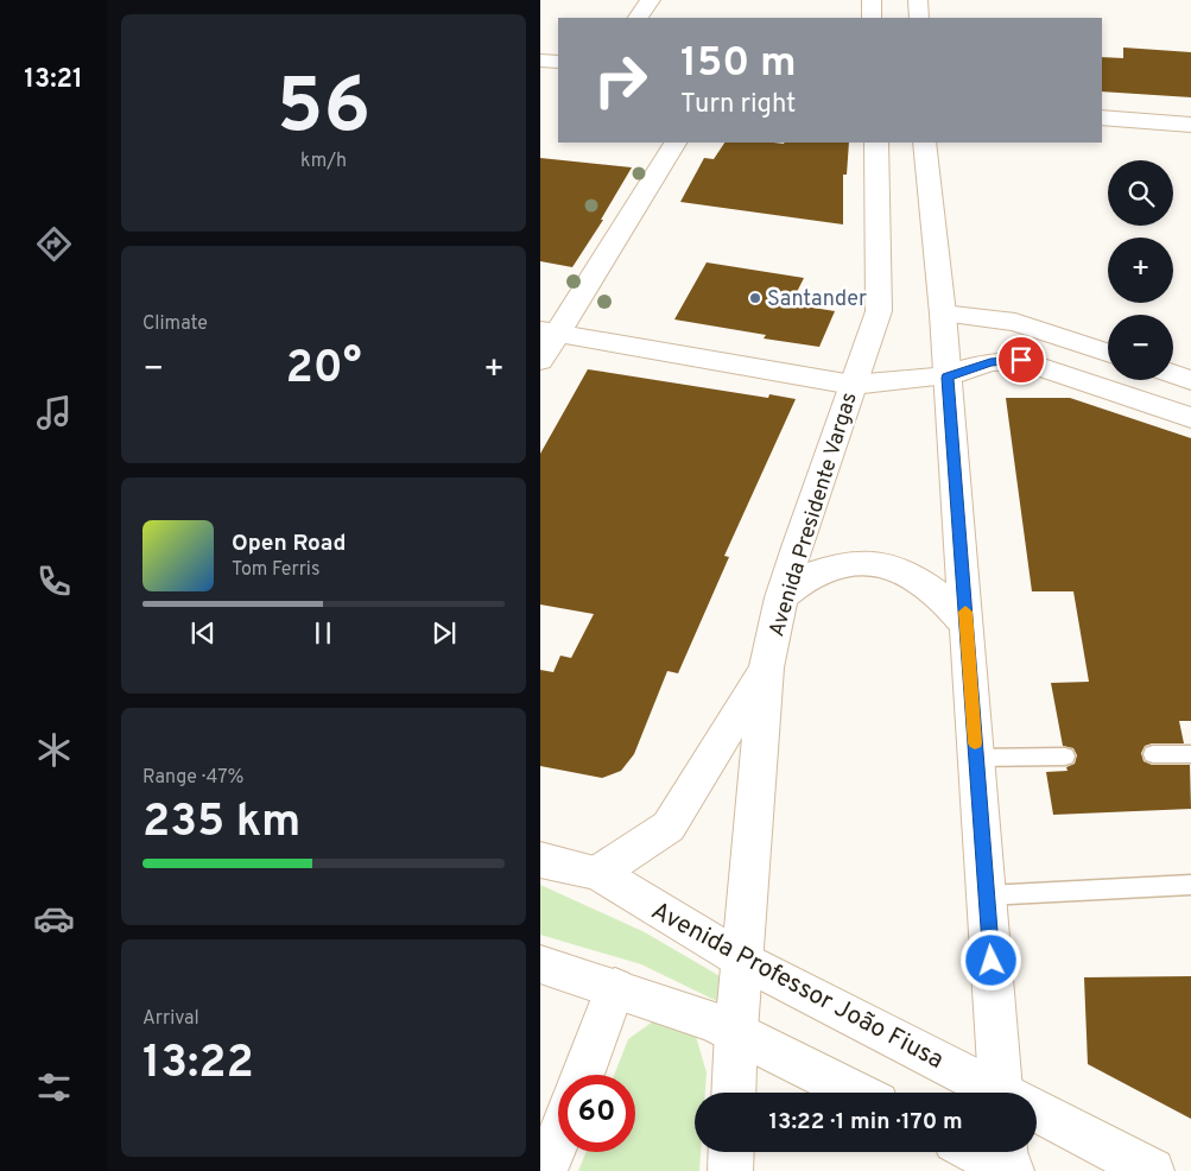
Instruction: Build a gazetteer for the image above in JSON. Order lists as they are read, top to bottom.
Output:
{
  "streets": {
    "main road": ["Avenida Presidente Vargas", "Avenida Professor João Fiusa"]
  },
  "crossings": [
    ["Avenida Presidente Vargas", "Avenida Professor João Fiusa"]
  ],
  "places": ["Santander"],
  "page": {
    "tabs": "13:21",
    "tile": [
      ["56", "km/h"],
      "Climate",
      ["Range · 47%", "235 km"],
      ["Arrival", "13:22"]
    ],
    "turn": ["150 m", "Turn right"],
    "map_buttons": ["+", "−"],
    "heat": ["−", "20°", "+"],
    "song": ["Open Road", "Tom Ferris"],
    "limit": "60",
    "trip": "13:22 · 1 min · 170 m"
  }
}
